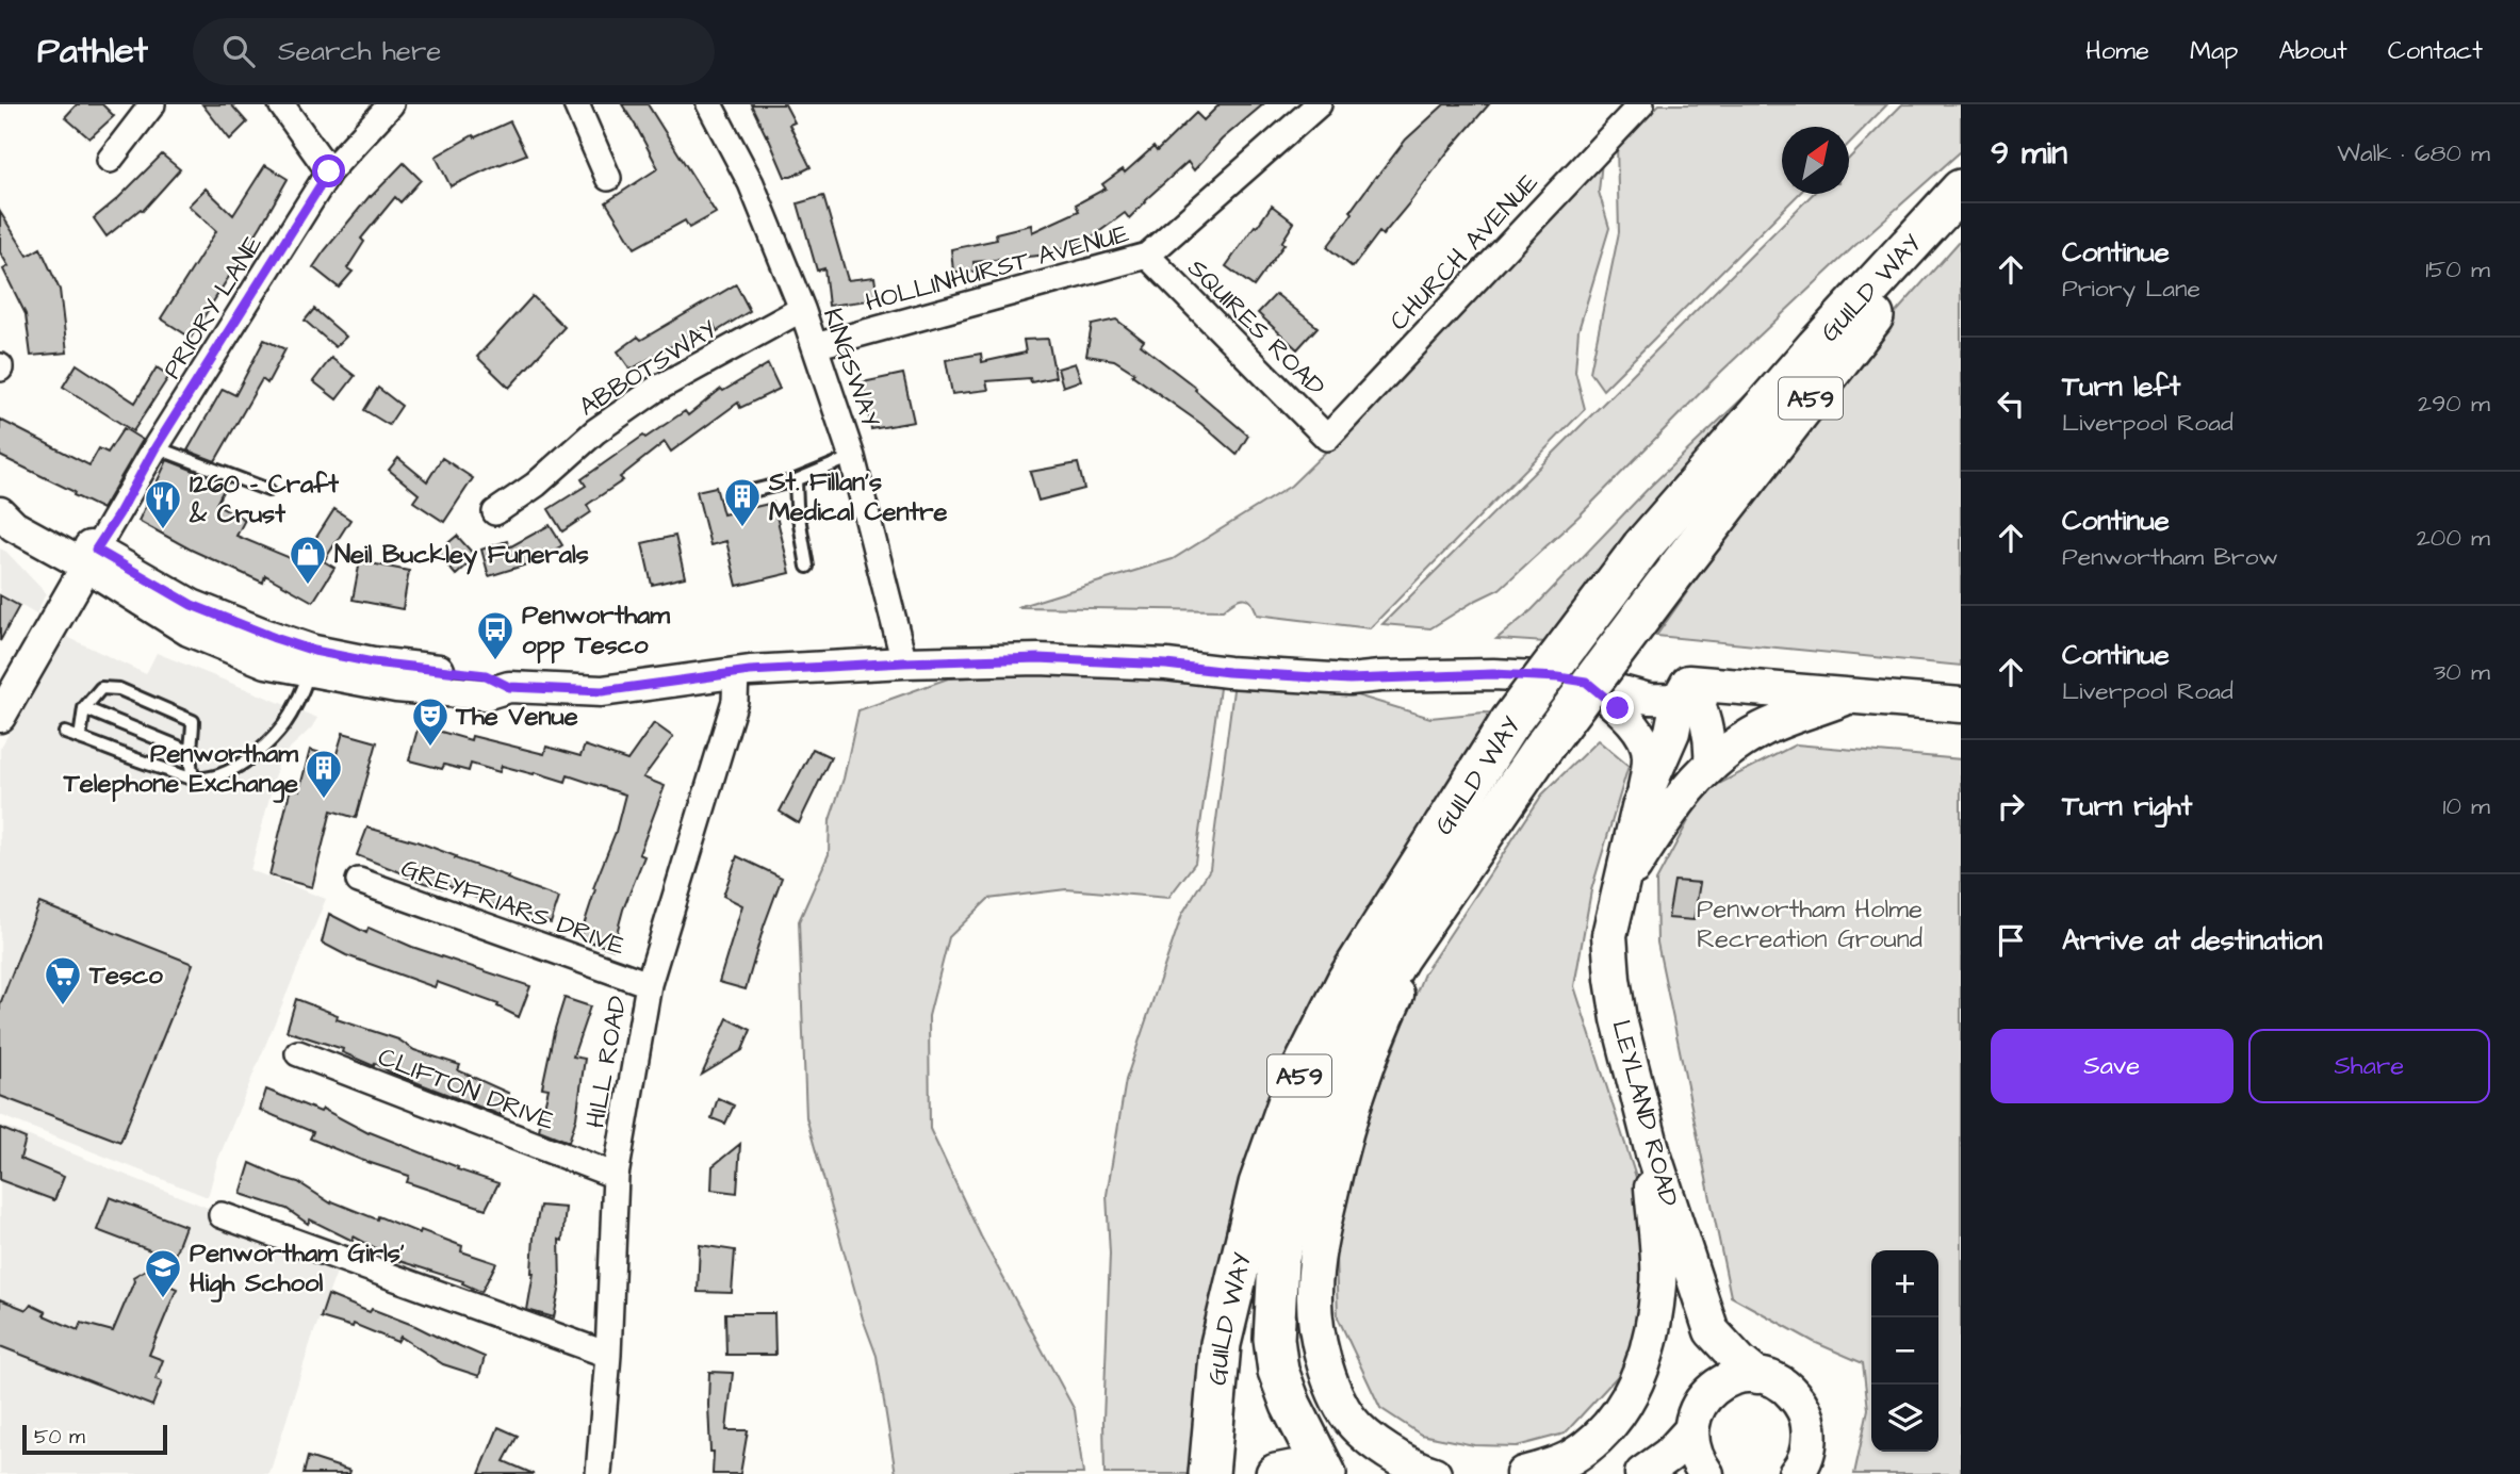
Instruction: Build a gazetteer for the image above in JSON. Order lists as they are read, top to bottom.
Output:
{
  "streets": {
    "highway": ["GUILD WAY", "A59"],
    "main road": ["LEYLAND ROAD"],
    "street": [
      "CHURCH AVENUE",
      "HOLLINHURST AVENUE",
      "PRIORY LANE",
      "SQUIRES ROAD",
      "ABBOTSWAY",
      "KINGSWAY",
      "GREYFRIARS DRIVE",
      "HILL ROAD",
      "CLIFTON DRIVE"
    ]
  },
  "crossings": [
    ["CHURCH AVENUE", "SQUIRES ROAD"],
    ["HOLLINHURST AVENUE", "SQUIRES ROAD"],
    ["HOLLINHURST AVENUE", "KINGSWAY"],
    ["ABBOTSWAY", "KINGSWAY"],
    ["GREYFRIARS DRIVE", "HILL ROAD"],
    ["HILL ROAD", "CLIFTON DRIVE"]
  ],
  "parks": ["Penwortham Holme Recreation Ground"],
  "places": {
    "building": ["St. Fillan's Medical Centre", "Penwortham Telephone Exchange"],
    "restaurant": ["1260 - Craft & Crust"],
    "shop": ["Neil Buckley Funerals"],
    "bus stop": ["Penwortham opp Tesco"],
    "theatre": ["The Venue"],
    "supermarket": ["Tesco"],
    "school or university": ["Penwortham Girls' High School"]
  },
  "scale_bar": "50 m",
  "north": "top right",
  "page": {
    "header": "Pathlet",
    "search": "Search here",
    "nav": [
      "Home",
      "Map",
      "About",
      "Contact"
    ],
    "heading": ["9 min", "Walk · 680 m"],
    "list": [
      ["Continue", "Priory Lane", "150 m"],
      ["Turn left", "Liverpool Road", "290 m"],
      ["Continue", "Penwortham Brow", "200 m"],
      ["Continue", "Liverpool Road", "30 m"],
      ["Turn right", "10 m"],
      "Arrive at destination"
    ],
    "buttons": ["Save", "Share"],
    "map_buttons": ["+", "−"],
    "scale": "50 m"
  }
}
